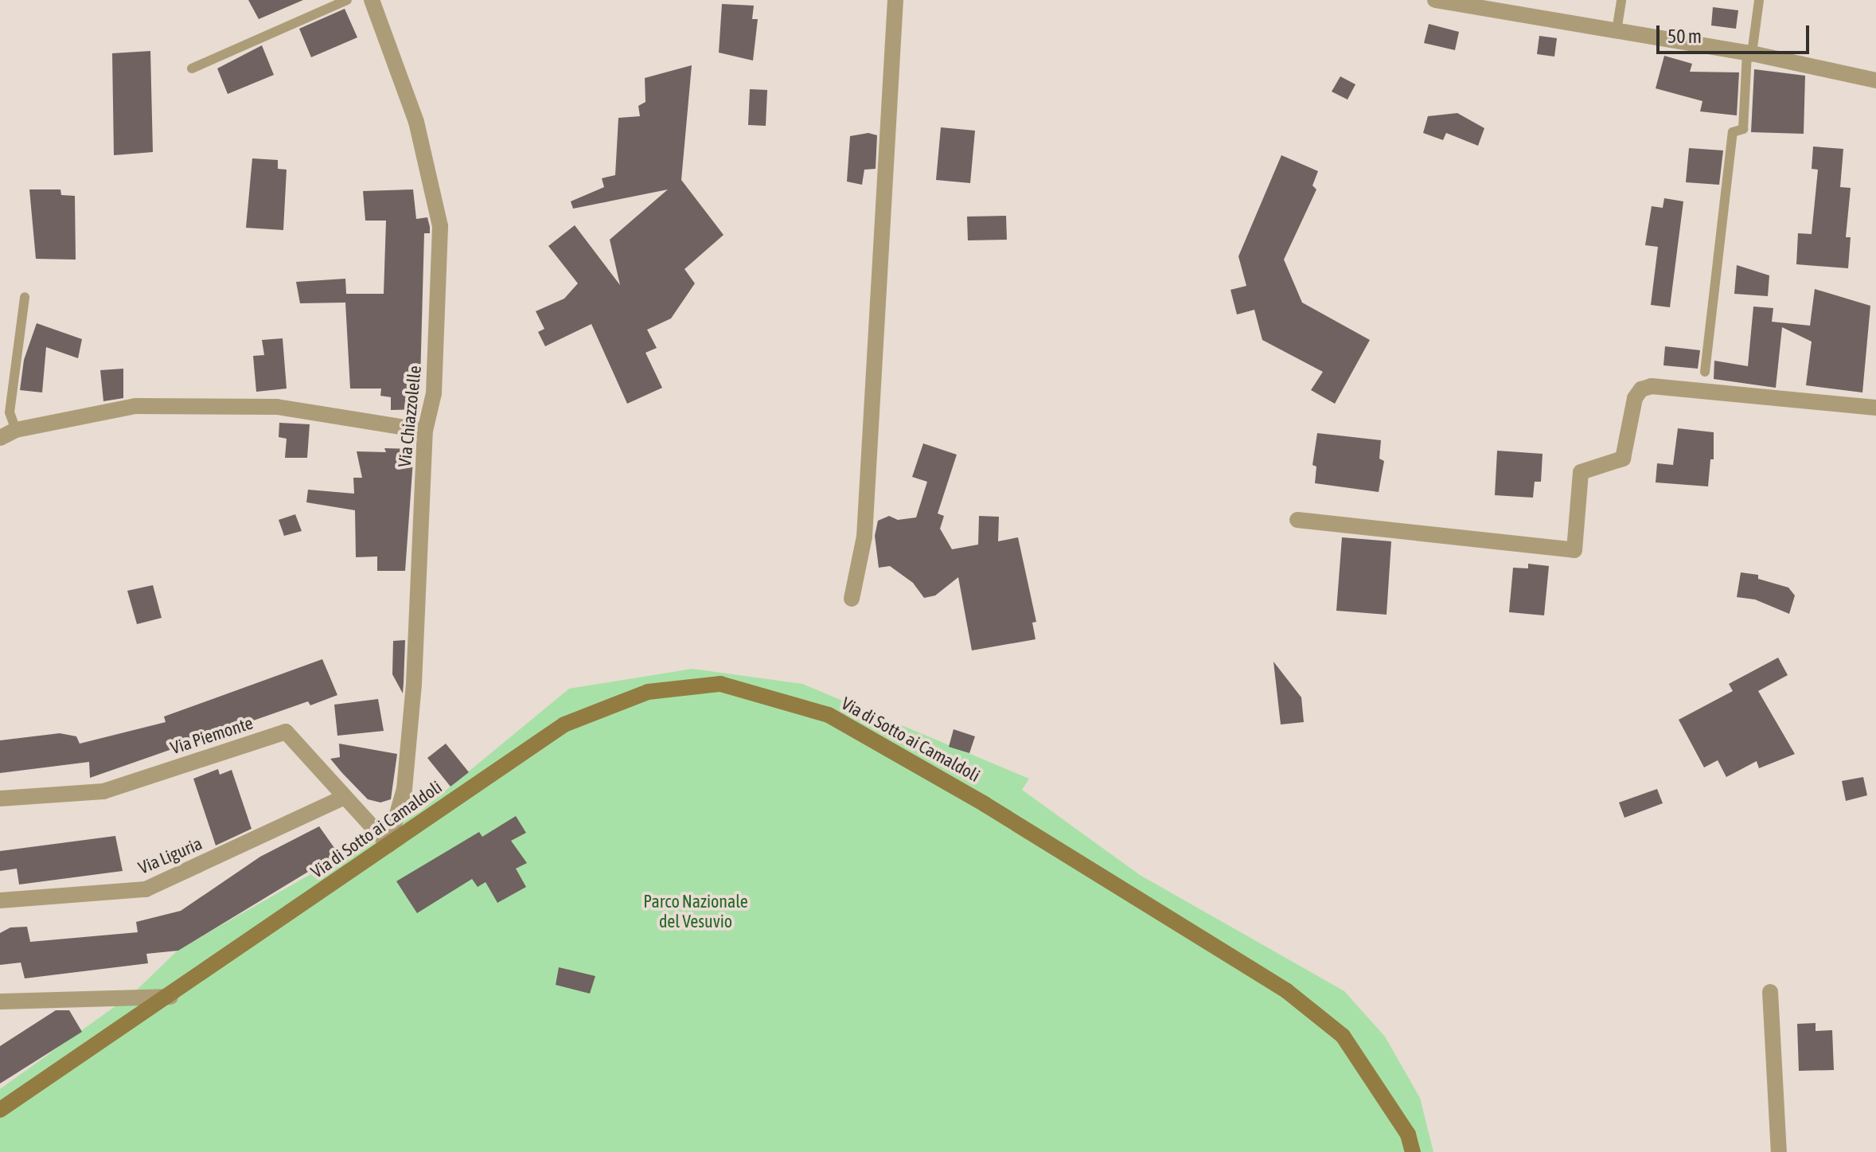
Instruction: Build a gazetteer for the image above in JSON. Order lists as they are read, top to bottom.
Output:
{
  "streets": {
    "street": [
      "Via Chiazzolelle",
      "Via Piemonte",
      "Via di Sotto ai Camaldoli",
      "Via Liguria"
    ]
  },
  "crossings": [
    ["Via Chiazzolelle", "Via Piemonte"],
    ["Via Chiazzolelle", "Via di Sotto ai Camaldoli"],
    ["Via Piemonte", "Via di Sotto ai Camaldoli"],
    ["Via Piemonte", "Via Liguria"]
  ],
  "parks": ["Parco Nazionale del Vesuvio"],
  "scale_bar": "50 m"
}
